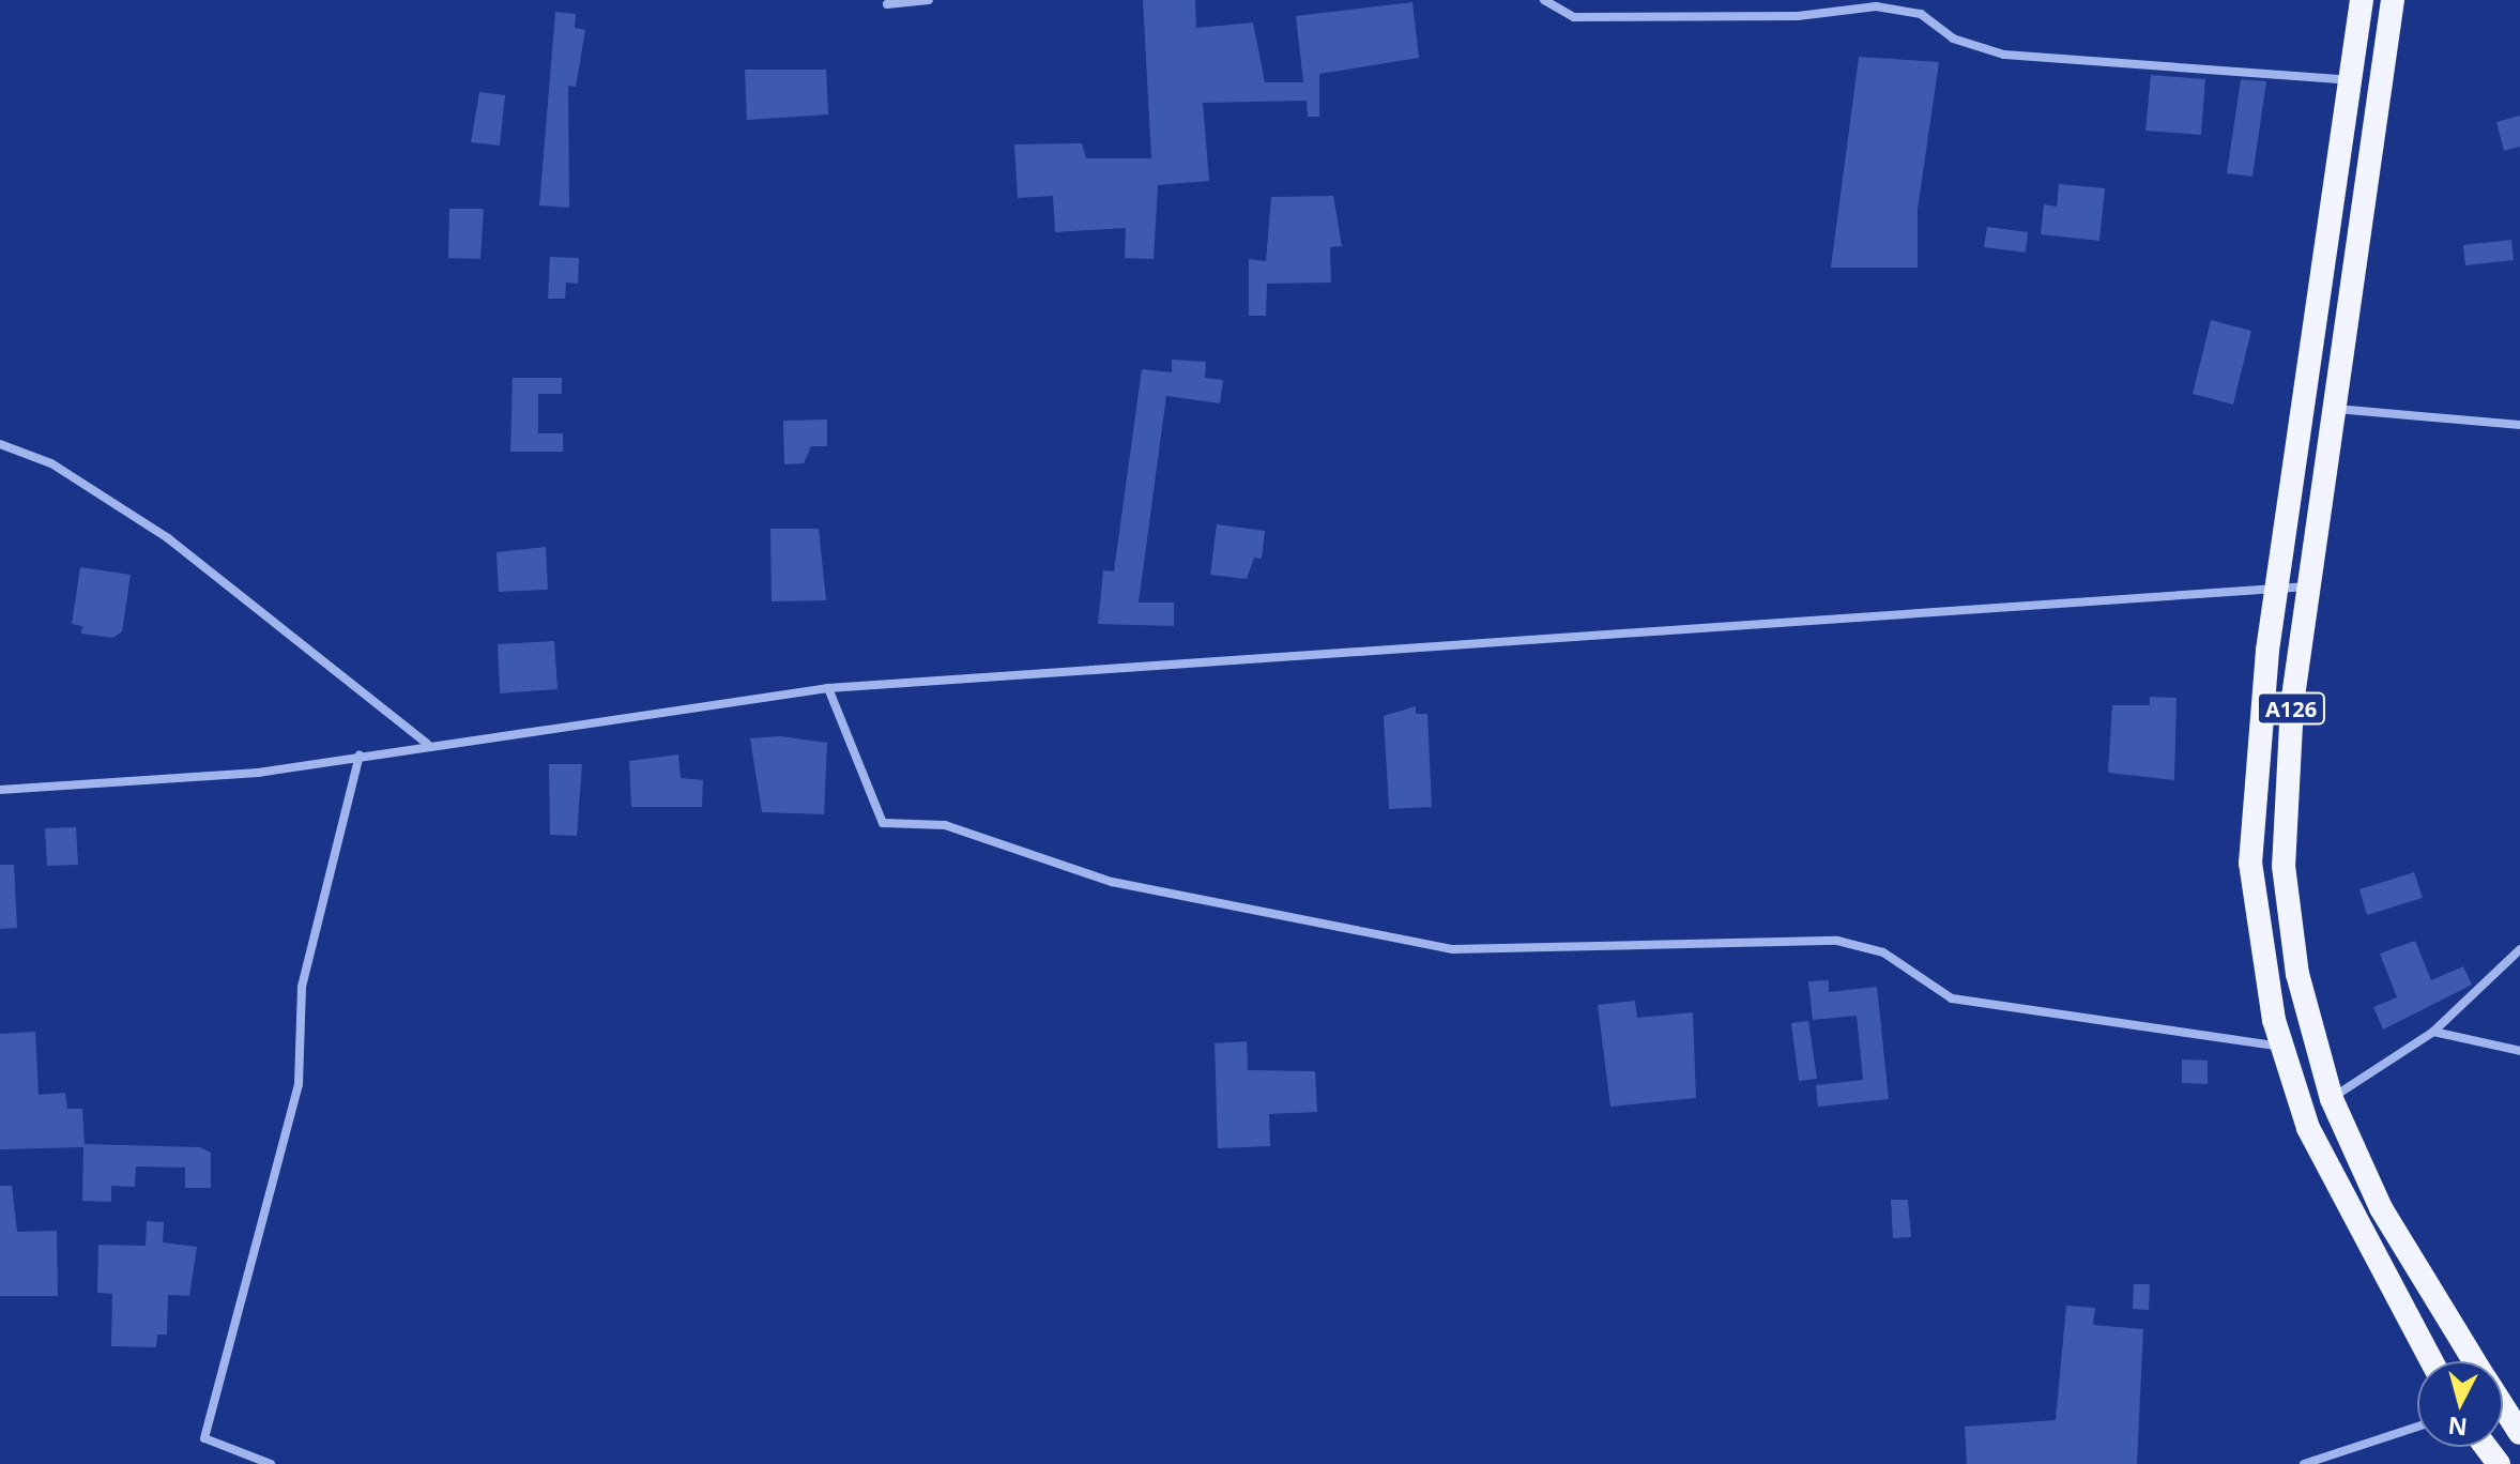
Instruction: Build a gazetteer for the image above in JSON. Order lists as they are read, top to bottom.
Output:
{
  "streets": {
    "highway": ["A126"]
  },
  "north": "bottom"
}
